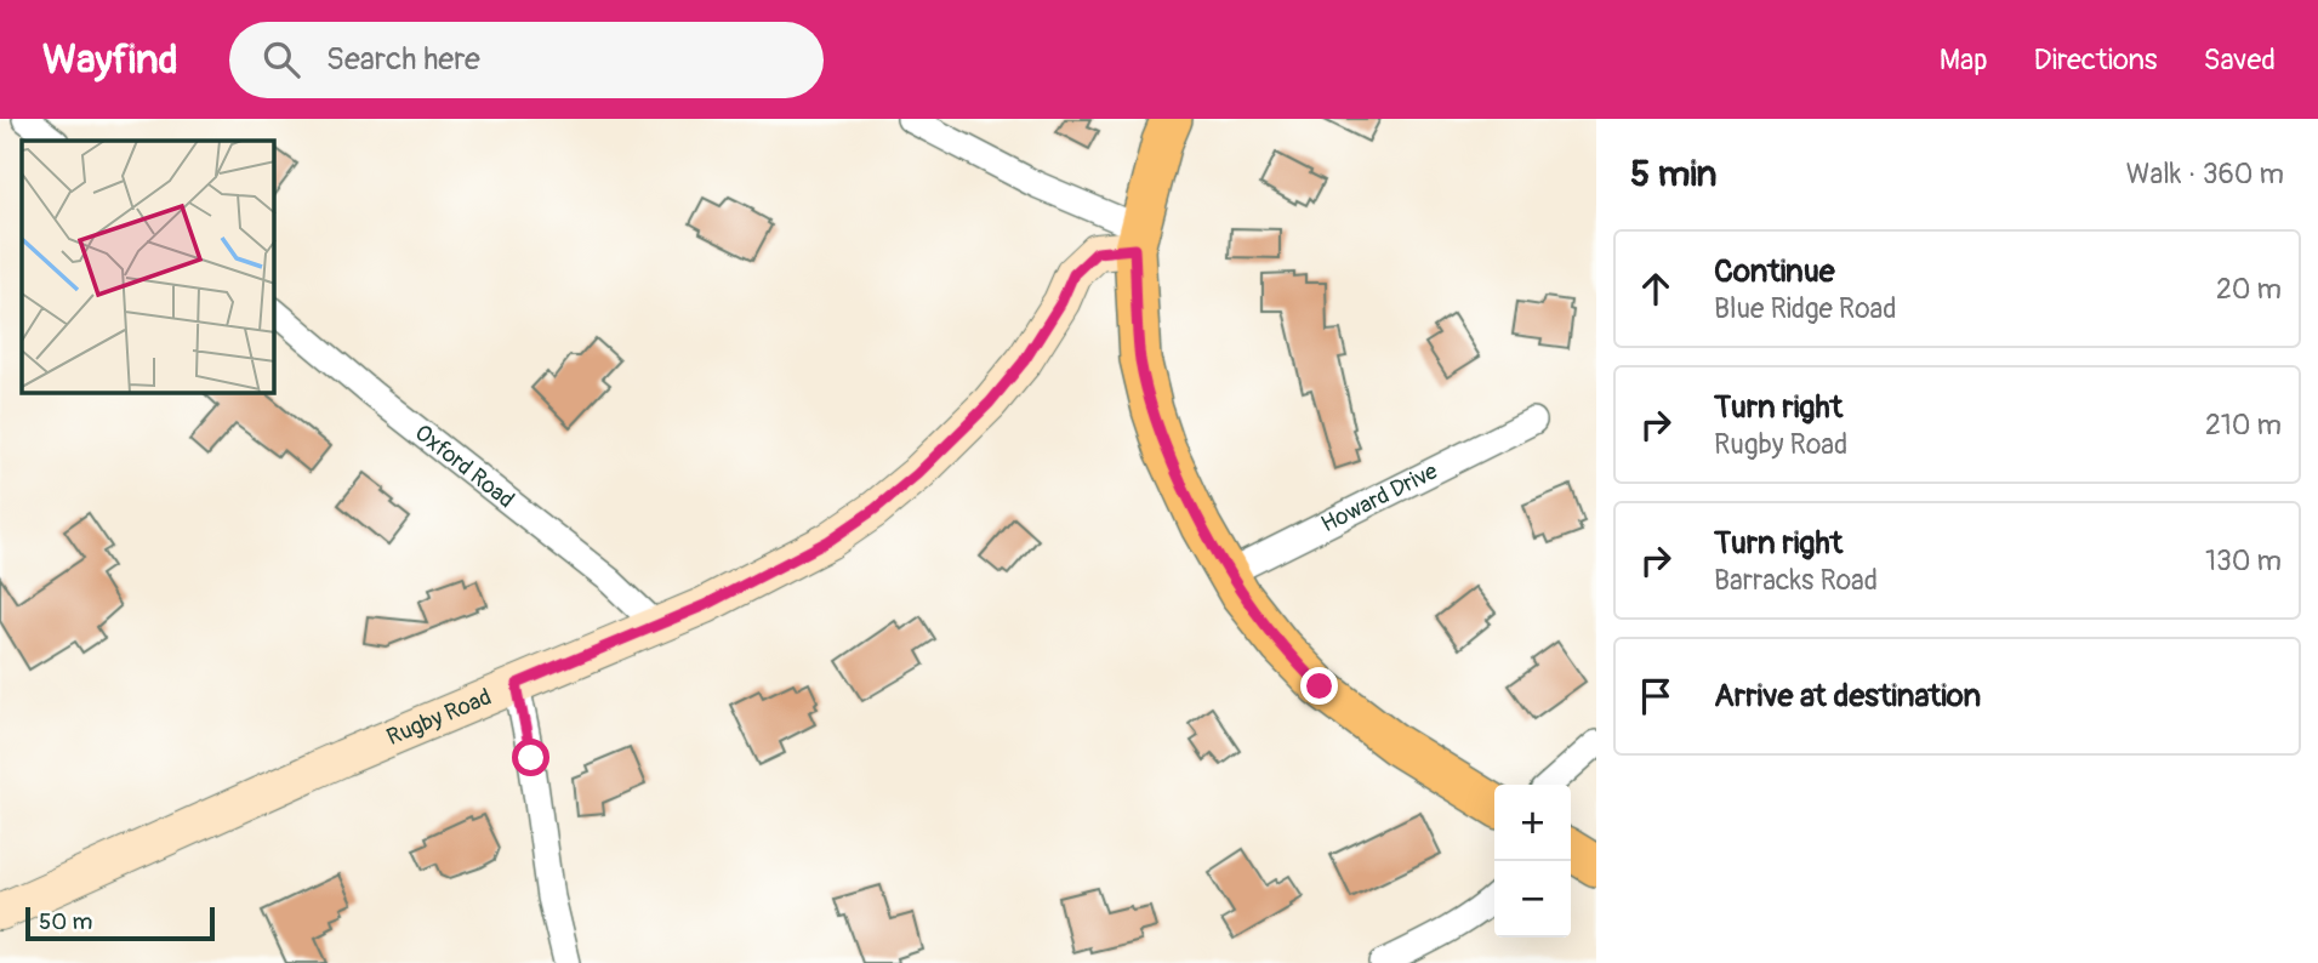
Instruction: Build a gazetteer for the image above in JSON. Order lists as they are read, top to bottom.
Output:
{
  "streets": {
    "street": ["Oxford Road", "Howard Drive", "Rugby Road"]
  },
  "crossings": [
    ["Oxford Road", "Rugby Road"]
  ],
  "scale_bar": "50 m",
  "page": {
    "header": "Wayfind",
    "search": "Search here",
    "nav": ["Map", "Directions", "Saved"],
    "heading": ["5 min", "Walk · 360 m"],
    "list": [
      ["Continue", "Blue Ridge Road", "20 m"],
      ["Turn right", "Rugby Road", "210 m"],
      ["Turn right", "Barracks Road", "130 m"],
      "Arrive at destination"
    ],
    "map_buttons": ["+", "−"],
    "scale": "50 m"
  }
}
